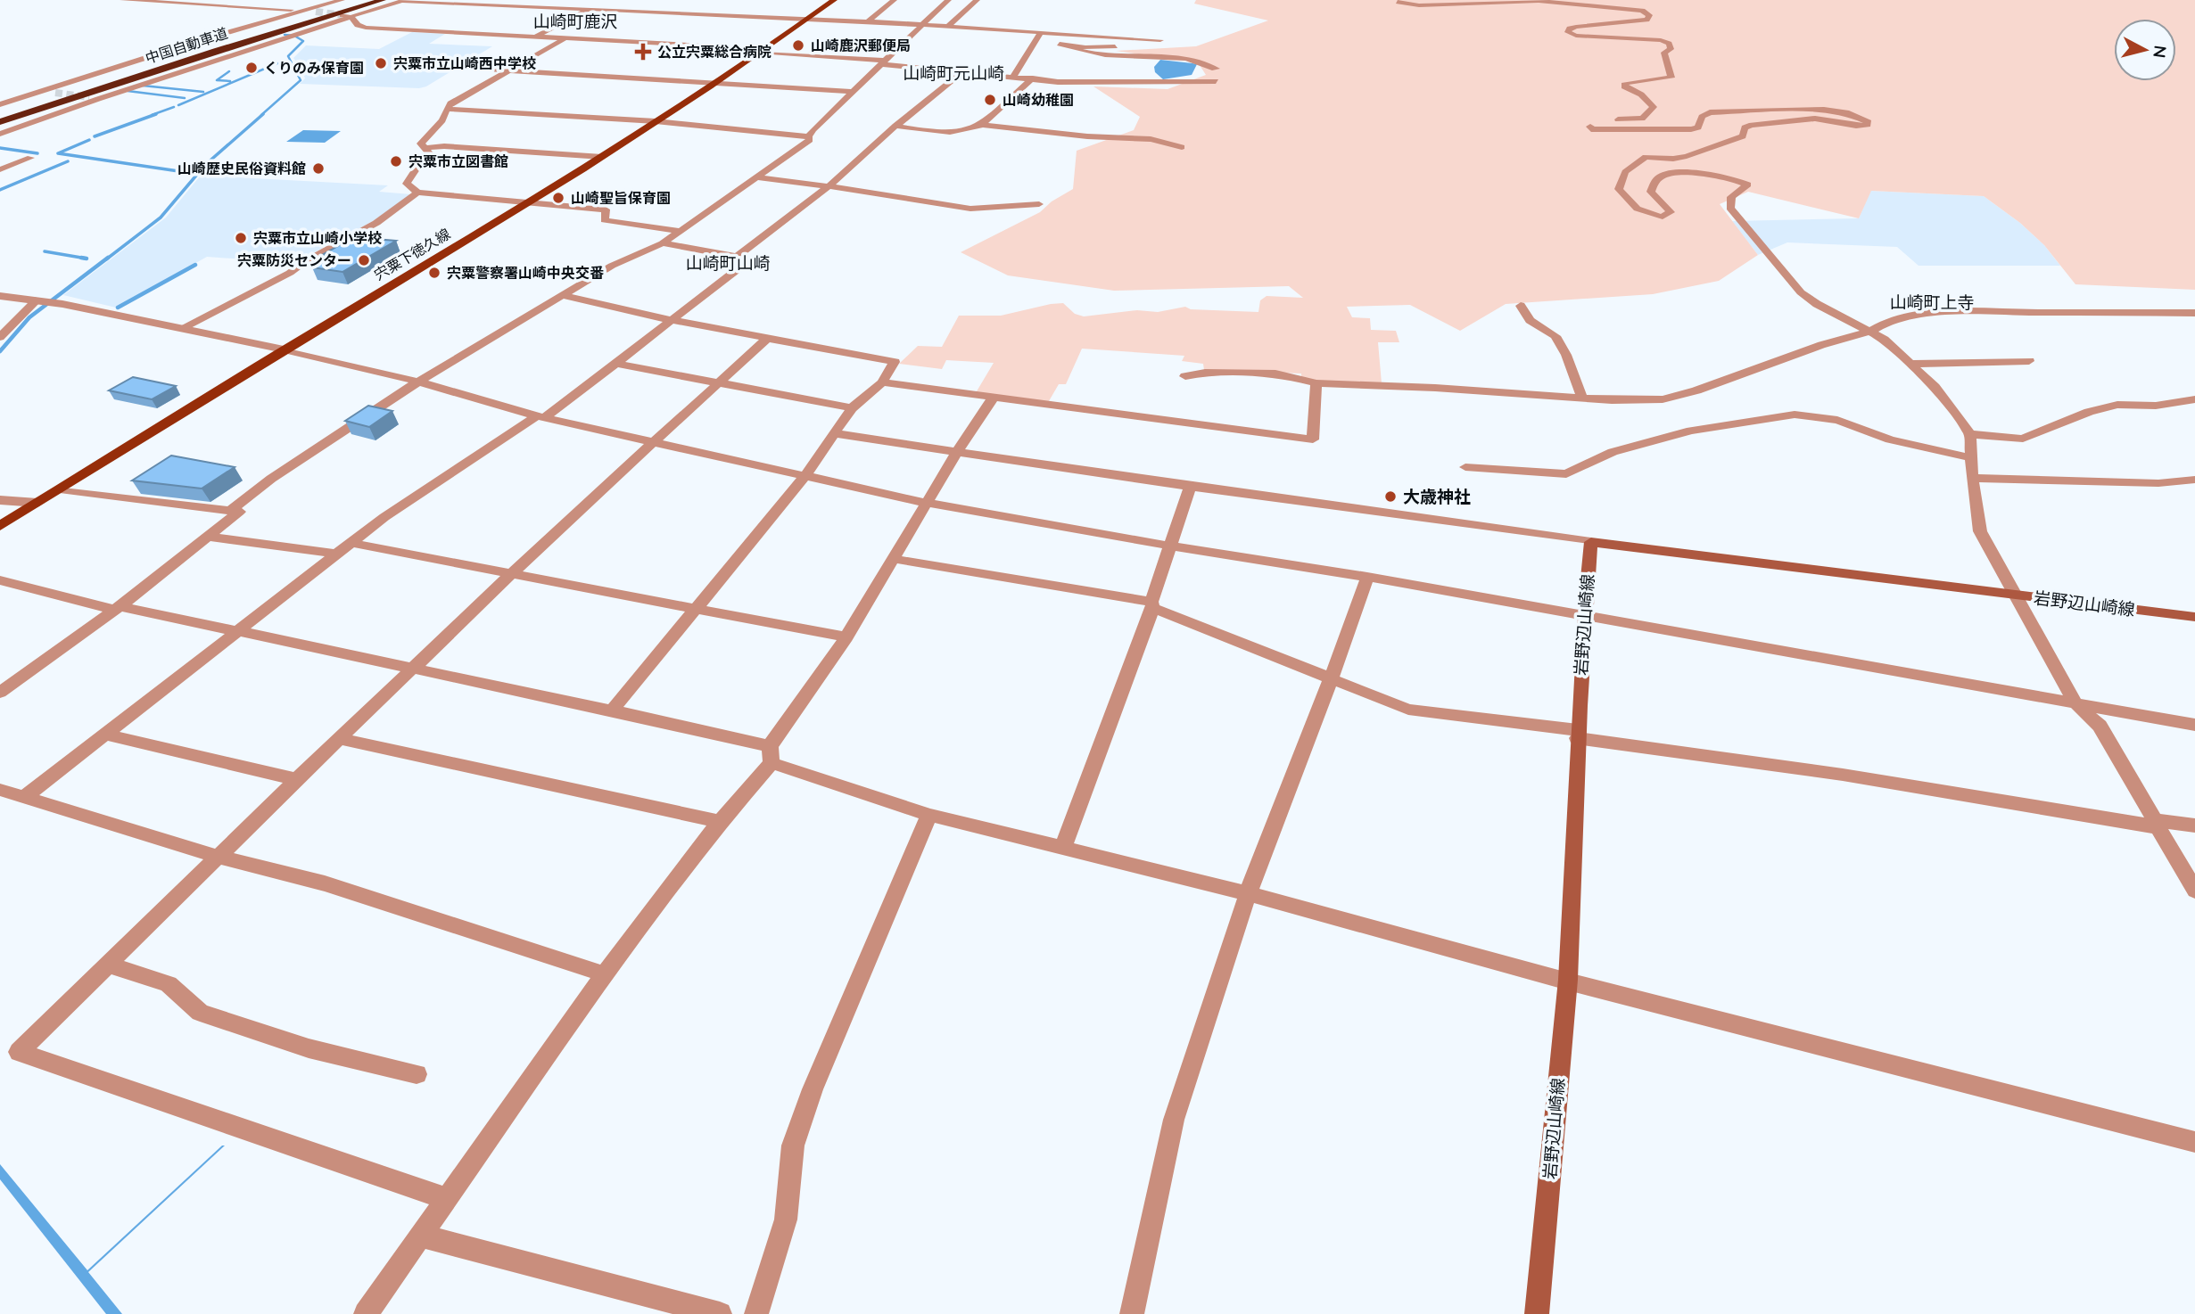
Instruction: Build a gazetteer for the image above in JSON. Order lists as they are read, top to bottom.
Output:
{
  "streets": {
    "highway": ["中国自動車道"],
    "main road": ["宍粟下徳久線", "岩野辺山崎線"]
  },
  "districts": [
    "山崎町鹿沢",
    "山崎町元山崎",
    "山崎町山崎",
    "山崎町上寺"
  ],
  "places": {
    "other": [
      "山崎鹿沢郵便局",
      "宍粟市立山崎西中学校",
      "くりのみ保育園",
      "山崎幼稚園",
      "宍粟市立図書館",
      "山崎歴史民俗資料館",
      "山崎聖旨保育園",
      "宍粟市立山崎小学校",
      "宍粟防災センター",
      "宍粟警察署山崎中央交番",
      "大歳神社"
    ],
    "health": ["公立宍粟総合病院"]
  },
  "north": "right"
}
